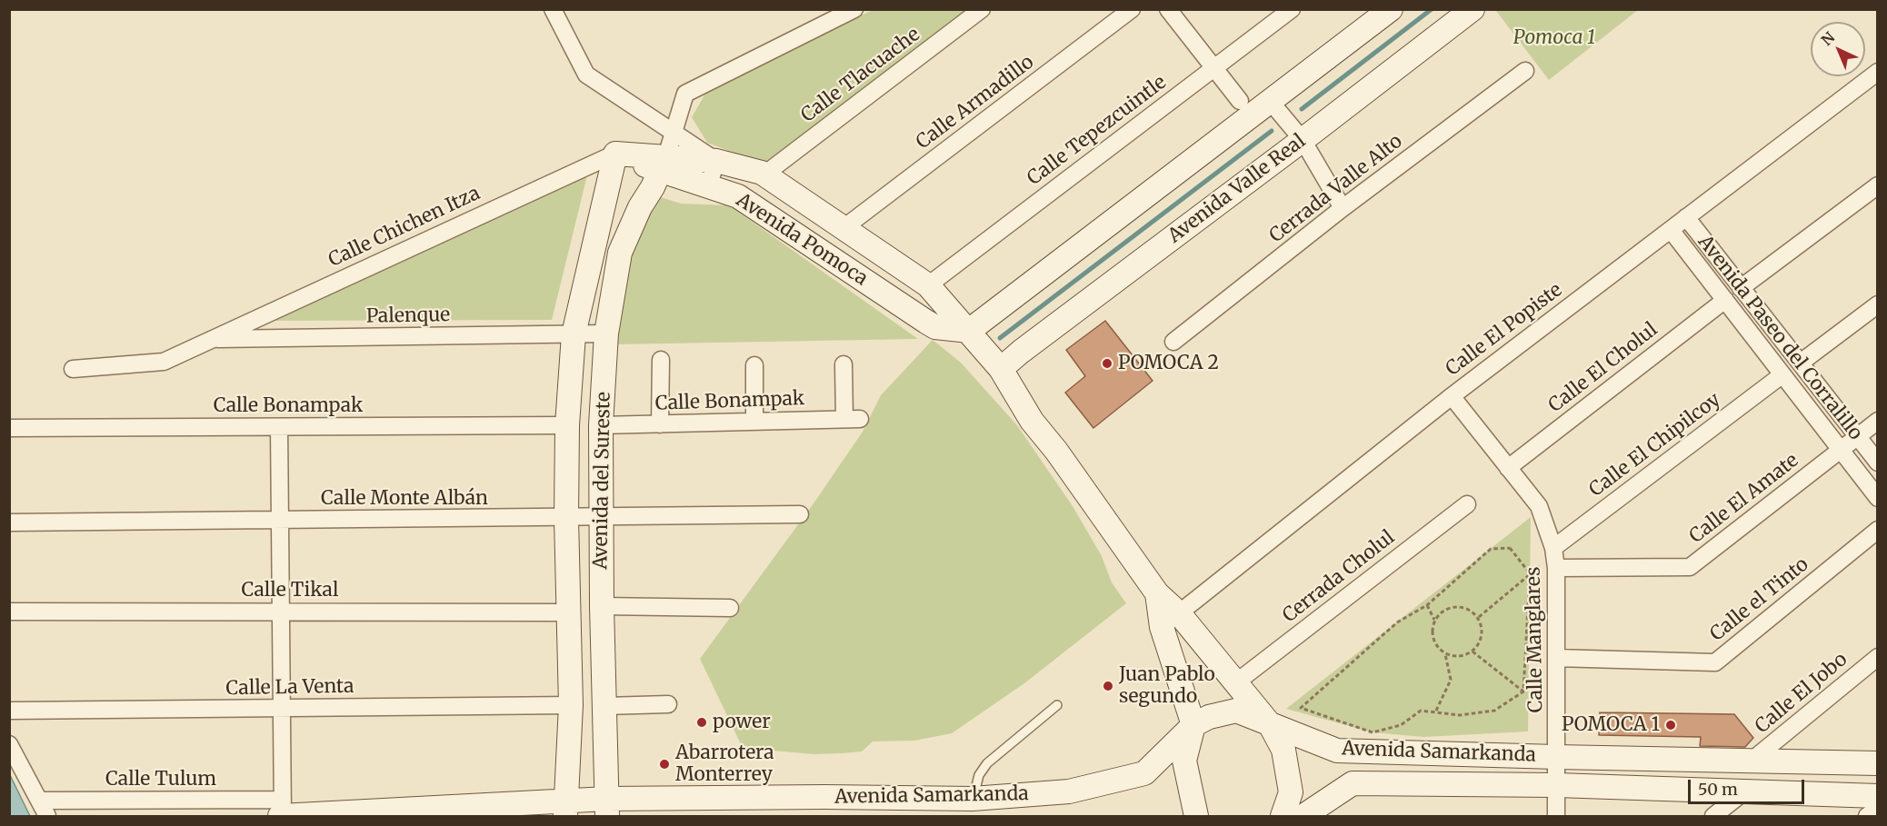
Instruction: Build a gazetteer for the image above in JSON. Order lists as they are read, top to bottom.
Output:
{
  "streets": {
    "street": [
      "Calle Tlacuache",
      "Calle Armadillo",
      "Calle Tepezcuintle",
      "Avenida Valle Real",
      "Cerrada Valle Alto",
      "Calle Chichen Itza",
      "Avenida Pomoca",
      "Palenque",
      "Calle El Popiste",
      "Avenida Paseo del Corralillo",
      "Calle El Cholul",
      "Calle Bonampak",
      "Calle El Chipilcoy",
      "Avenida del Sureste",
      "Calle Monte Albán",
      "Calle El Amate",
      "Cerrada Cholul",
      "Calle Tikal",
      "Calle el Tinto",
      "Calle Manglares",
      "Calle La Venta",
      "Calle El Jobo",
      "Avenida Samarkanda",
      "Calle Tulum"
    ]
  },
  "crossings": [
    ["Calle Tlacuache", "Avenida Pomoca"],
    ["Calle Armadillo", "Avenida Pomoca"],
    ["Calle Tepezcuintle", "Avenida Pomoca"],
    ["Avenida Valle Real", "Avenida Pomoca"],
    ["Calle Chichen Itza", "Avenida Pomoca"],
    ["Calle Chichen Itza", "Palenque"],
    ["Calle Chichen Itza", "Avenida del Sureste"],
    ["Avenida Pomoca", "Calle El Popiste"],
    ["Avenida Pomoca", "Avenida del Sureste"],
    ["Avenida Pomoca", "Avenida Samarkanda"],
    ["Palenque", "Avenida del Sureste"],
    ["Calle El Popiste", "Avenida Paseo del Corralillo"],
    ["Calle El Popiste", "Calle Manglares"],
    ["Avenida Paseo del Corralillo", "Calle El Cholul"],
    ["Avenida Paseo del Corralillo", "Calle El Chipilcoy"],
    ["Avenida Paseo del Corralillo", "Calle El Amate"],
    ["Calle El Cholul", "Calle Manglares"],
    ["Calle Bonampak", "Avenida del Sureste"],
    ["Calle El Chipilcoy", "Calle Manglares"],
    ["Avenida del Sureste", "Calle Monte Albán"],
    ["Avenida del Sureste", "Calle Tikal"],
    ["Avenida del Sureste", "Calle La Venta"],
    ["Avenida del Sureste", "Avenida Samarkanda"],
    ["Calle El Amate", "Calle Manglares"],
    ["Calle el Tinto", "Calle Manglares"],
    ["Calle Manglares", "Avenida Samarkanda"],
    ["Calle El Jobo", "Avenida Samarkanda"],
    ["Avenida Samarkanda", "Calle Tulum"]
  ],
  "parks": ["Pomoca 1"],
  "places": [
    "POMOCA 2",
    "Juan Pablo segundo",
    "power",
    "POMOCA 1",
    "Abarrotera Monterrey"
  ],
  "scale_bar": "50 m",
  "north": "top left"
}
